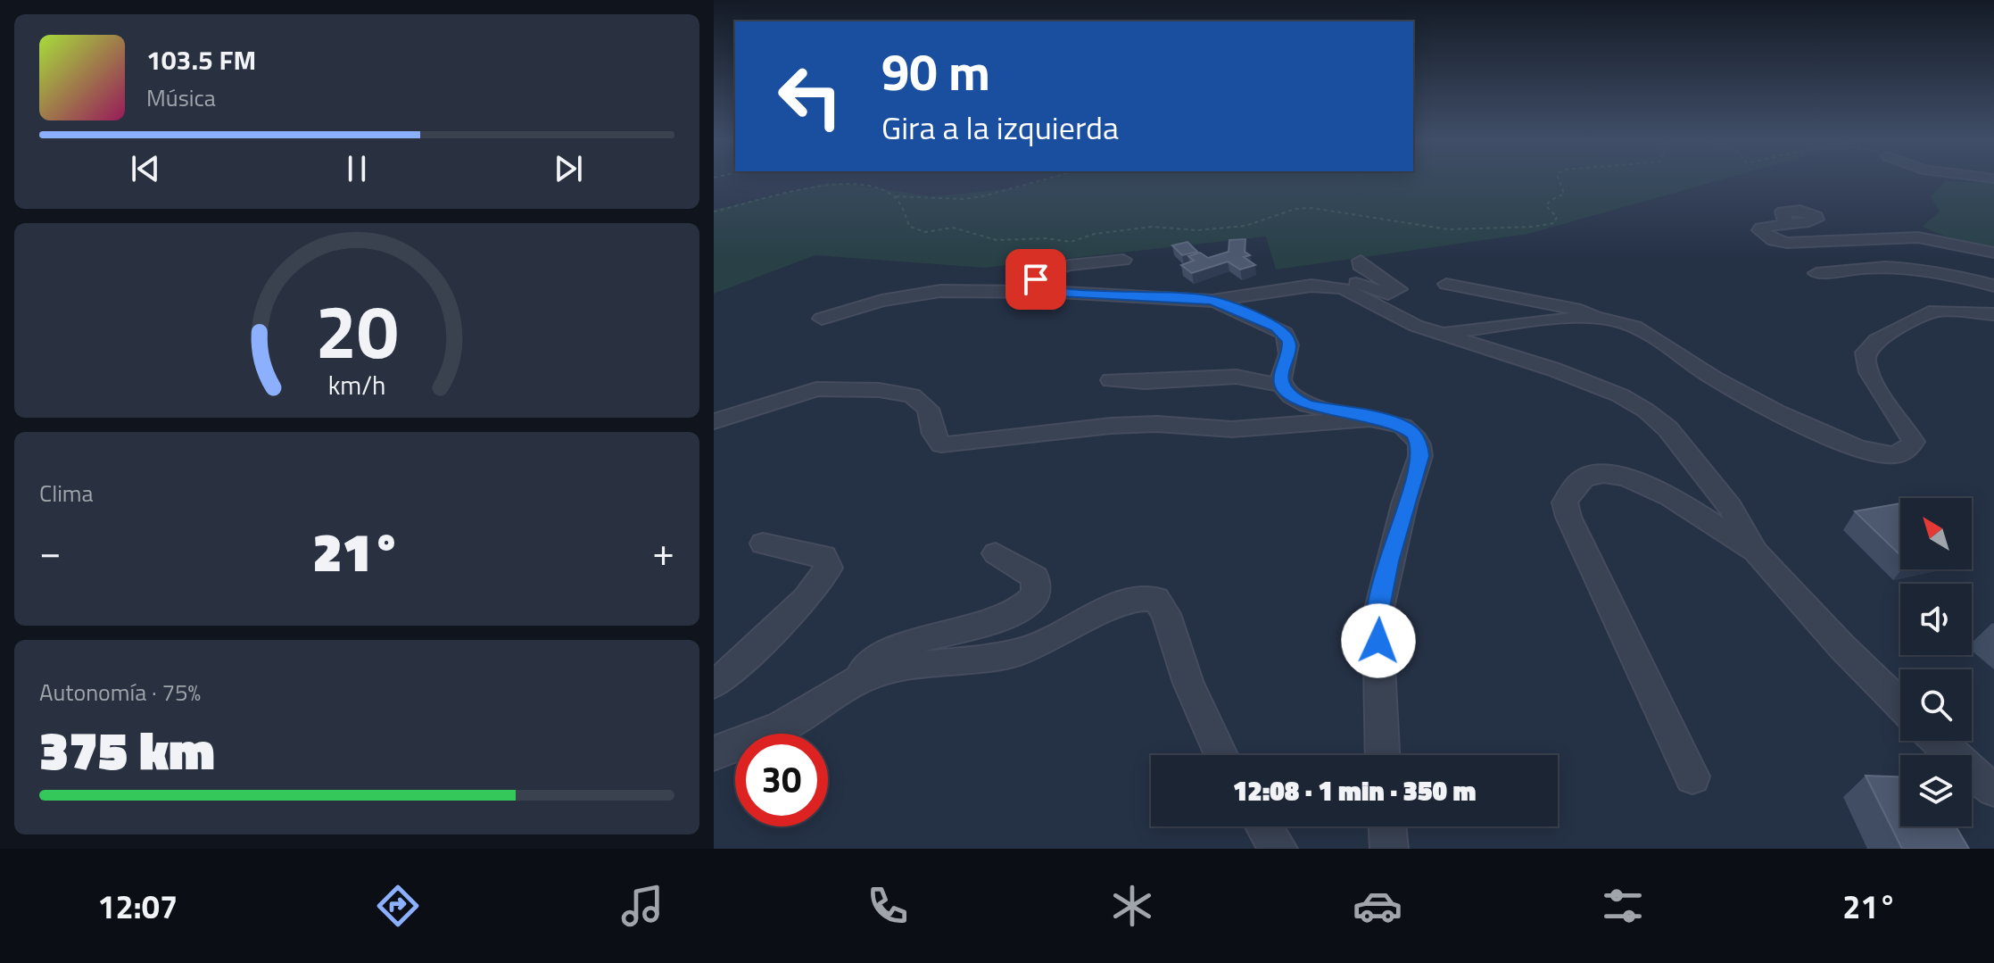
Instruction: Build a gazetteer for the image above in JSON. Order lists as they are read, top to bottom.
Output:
{
  "north": "top left",
  "page": {
    "turn": ["90 m", "Gira a la izquierda"],
    "song": ["103.5 FM", "Música"],
    "tile": [
      "Clima",
      ["Autonomía · 75%", "375 km"]
    ],
    "heat": ["−", "21°", "+"],
    "limit": "30",
    "trip": "12:08 · 1 min · 350 m",
    "tabs": ["12:07", "21°"],
    "gauge": ["20", "km/h"]
  }
}
